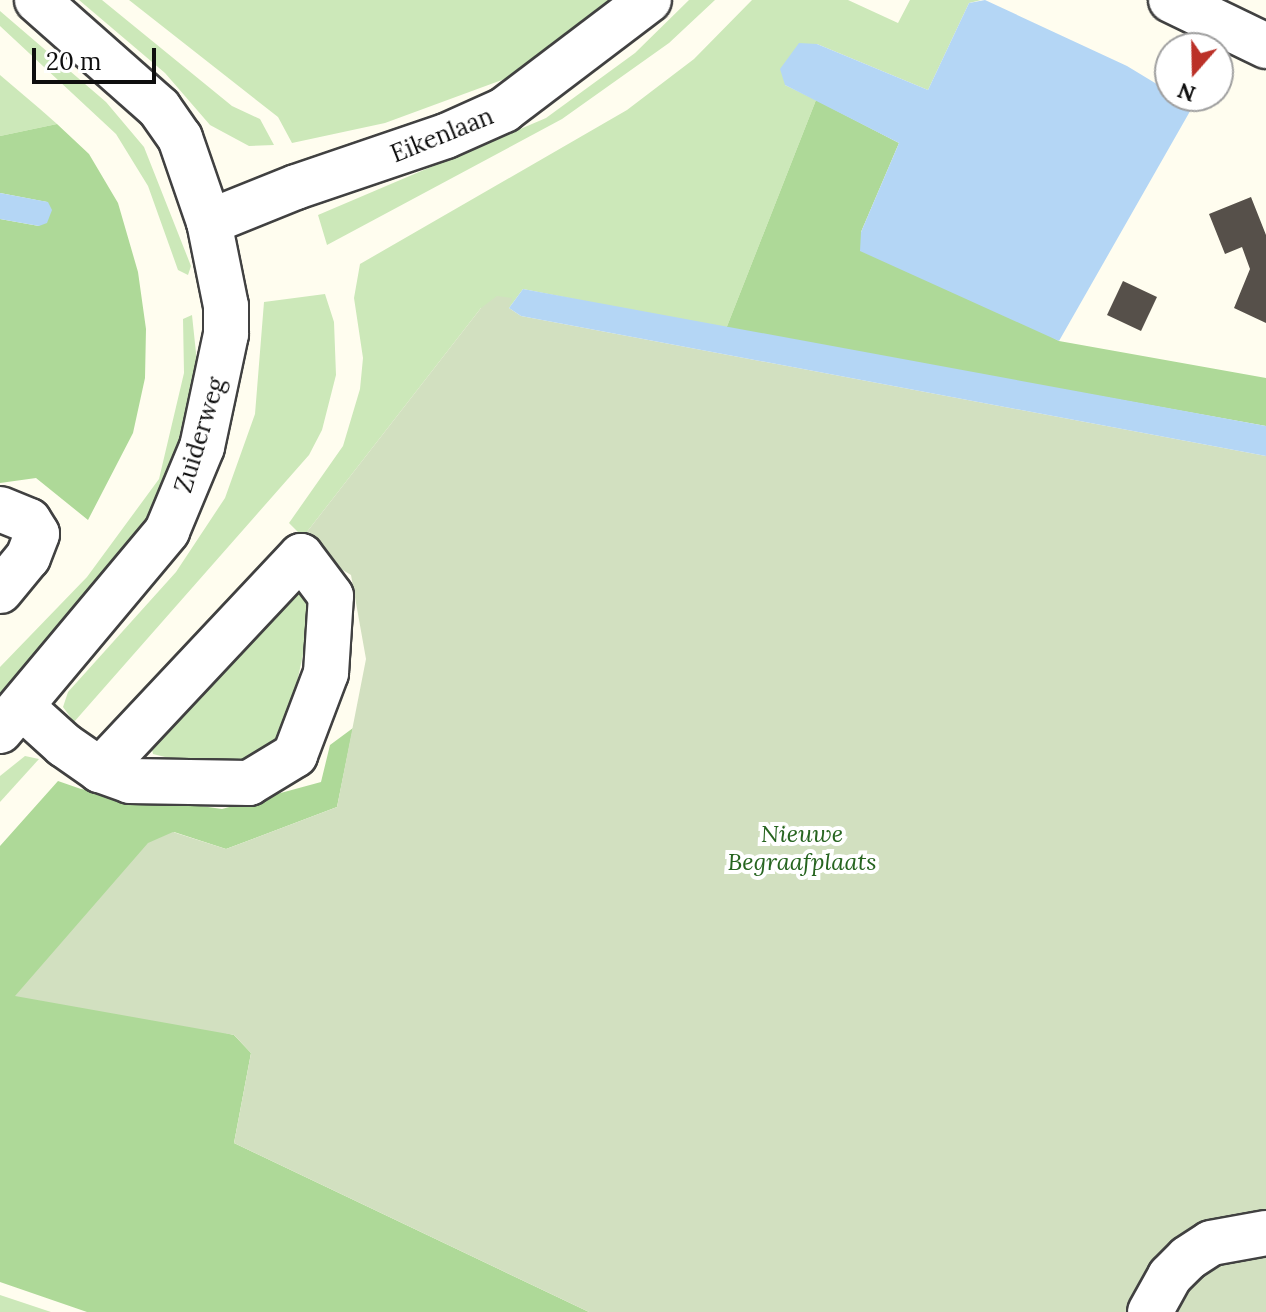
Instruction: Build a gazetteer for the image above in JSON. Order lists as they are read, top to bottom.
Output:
{
  "streets": {
    "street": ["Eikenlaan", "Zuiderweg"]
  },
  "crossings": [
    ["Eikenlaan", "Zuiderweg"]
  ],
  "parks": ["Nieuwe Begraafplaats"],
  "scale_bar": "20 m",
  "north": "bottom"
}
